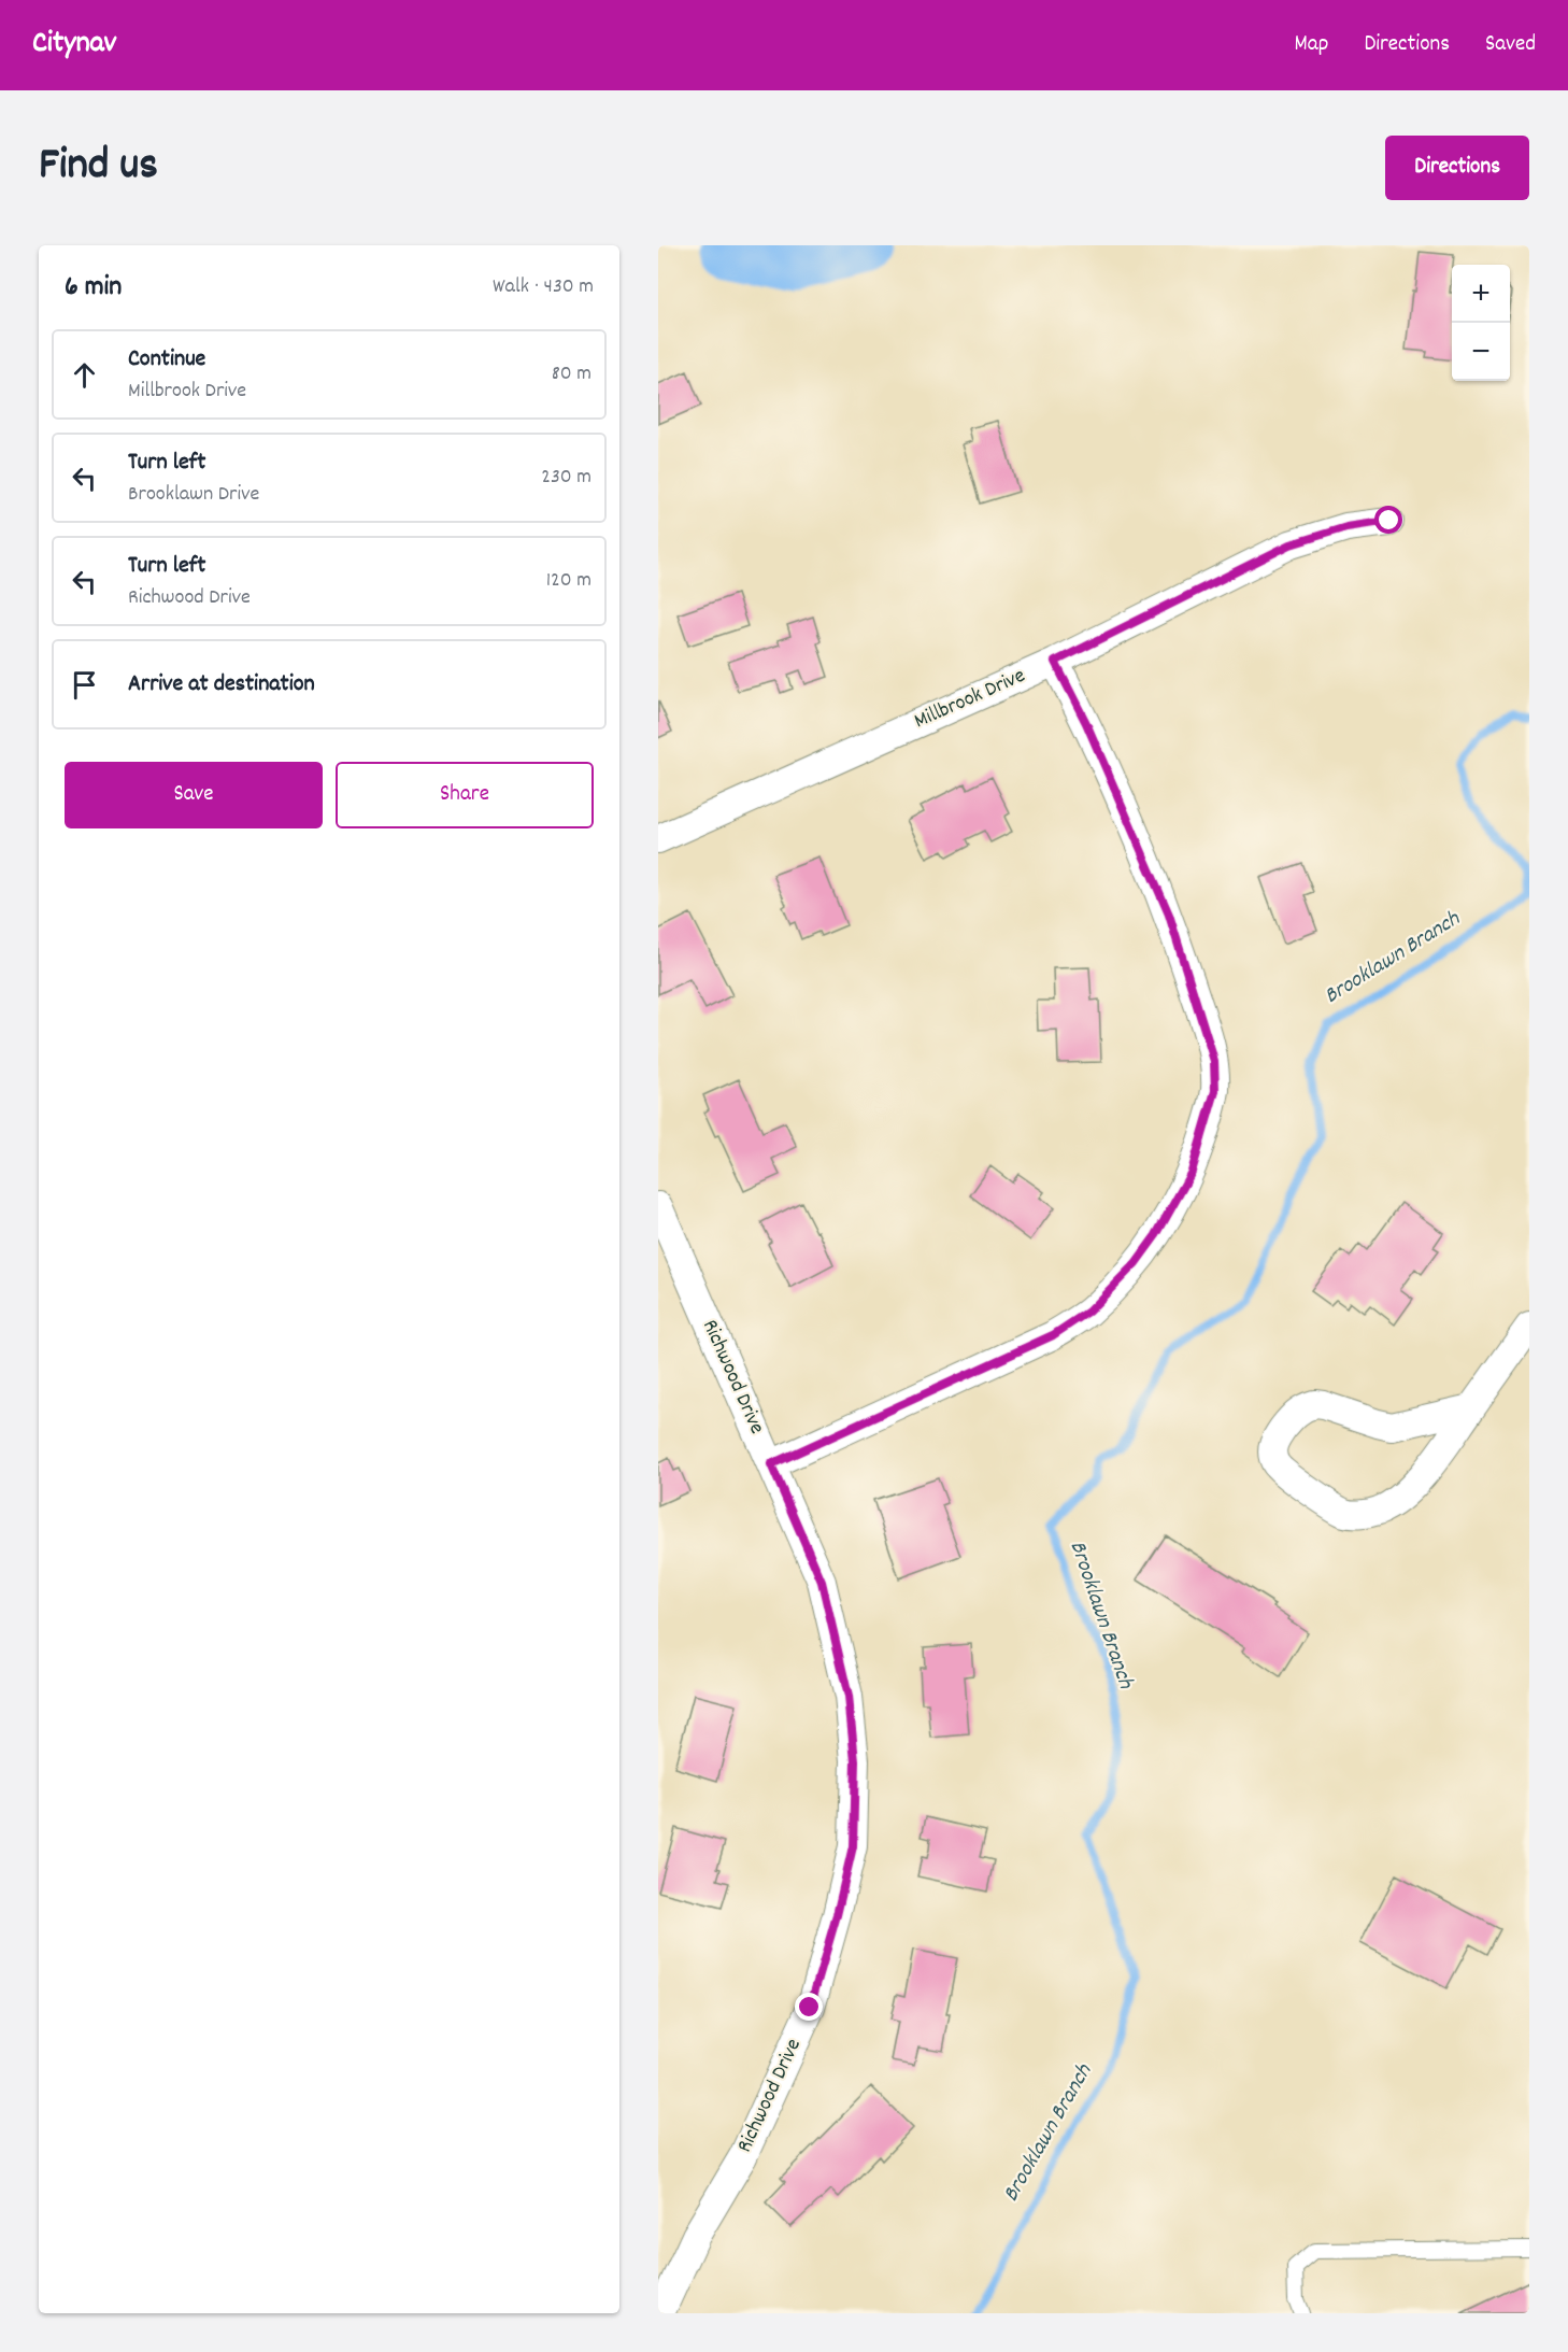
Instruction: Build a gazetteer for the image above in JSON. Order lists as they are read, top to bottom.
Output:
{
  "streets": {
    "street": ["Millbrook Drive", "Richwood Drive"]
  },
  "water": ["Brooklawn Branch"],
  "page": {
    "header": "Citynav",
    "nav": ["Map", "Directions", "Saved"],
    "title": "Find us",
    "buttons": [
      "Directions",
      ["Save", "Share"]
    ],
    "heading": ["6 min", "Walk · 430 m"],
    "map_buttons": ["+", "−"],
    "list": [
      ["Continue", "Millbrook Drive", "80 m"],
      ["Turn left", "Brooklawn Drive", "230 m"],
      ["Turn left", "Richwood Drive", "120 m"],
      "Arrive at destination"
    ]
  }
}
